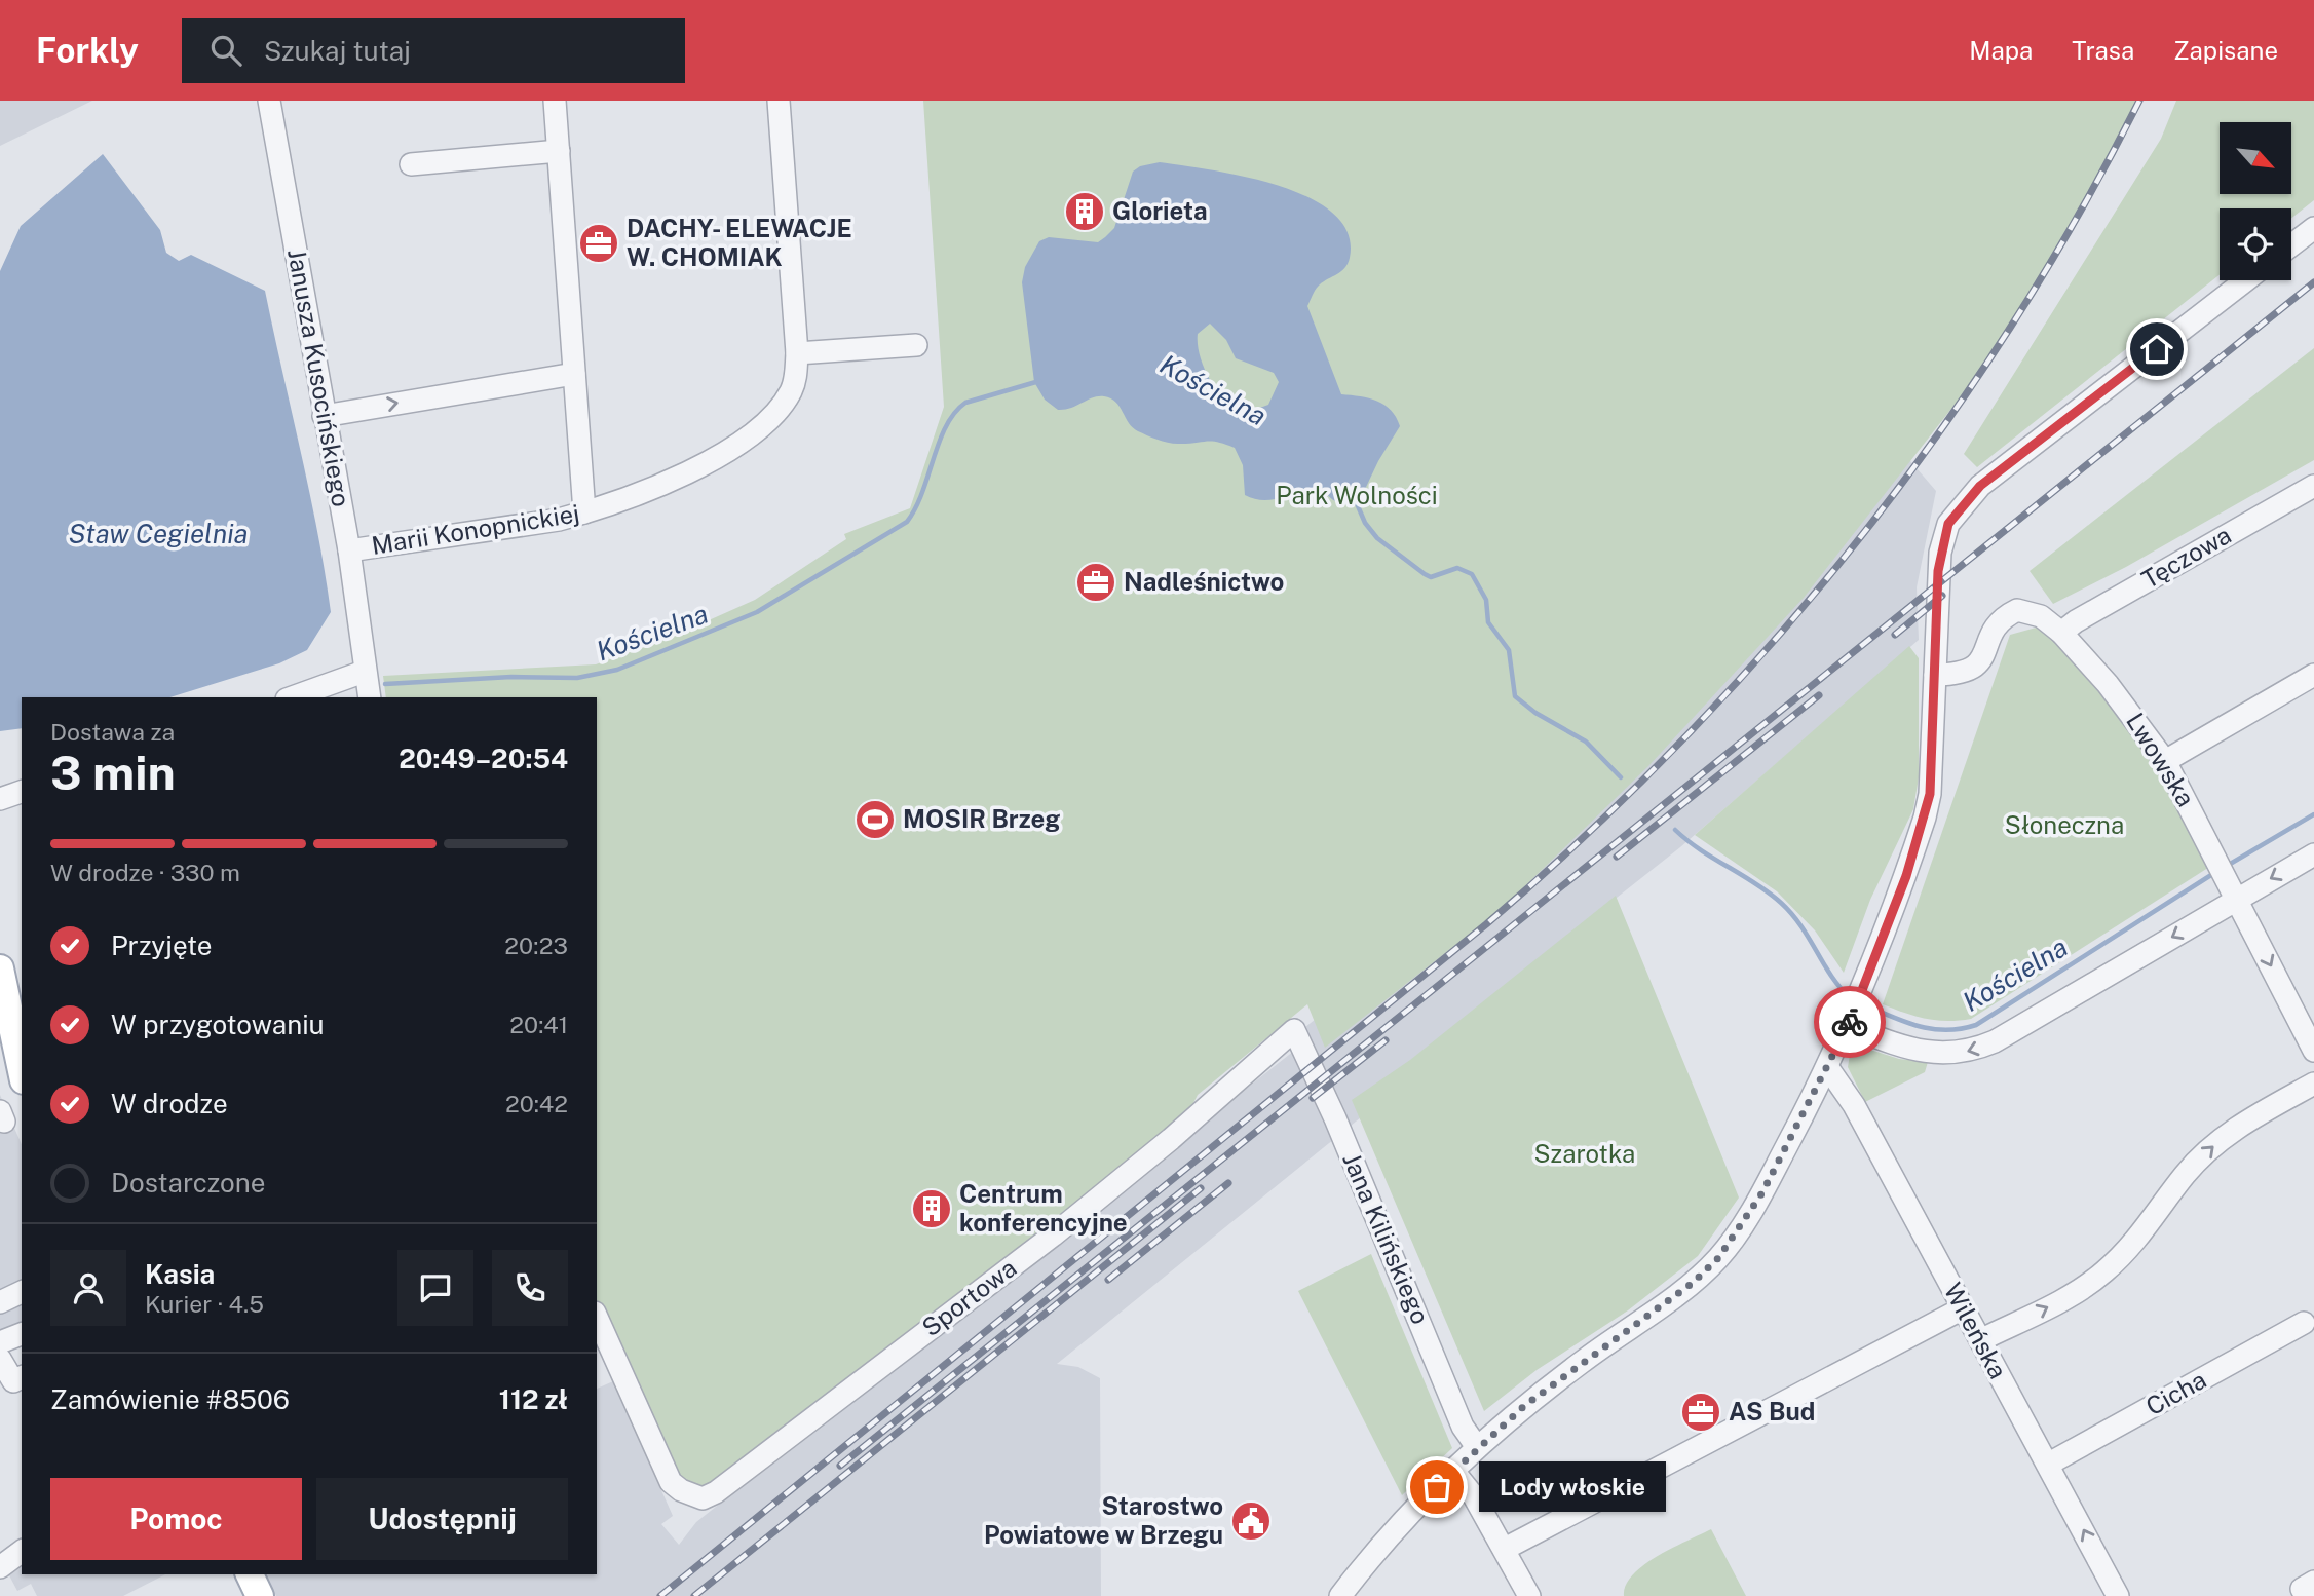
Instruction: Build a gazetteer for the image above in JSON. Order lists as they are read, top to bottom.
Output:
{
  "streets": {
    "street": [
      "Janusza Kusocińskiego",
      "Marii Konopnickiej",
      "Tęczowa",
      "Lwowska",
      "Jana Kilińskiego",
      "Sportowa",
      "Wileńska",
      "Cicha"
    ]
  },
  "crossings": [
    ["Janusza Kusocińskiego", "Marii Konopnickiej"],
    ["Tęczowa", "Lwowska"],
    ["Jana Kilińskiego", "Sportowa"],
    ["Wileńska", "Cicha"]
  ],
  "water": ["Kościelna", "Staw Cegielnia"],
  "parks": ["Park Wolności", "Słoneczna", "Szarotka"],
  "places": {
    "building": ["Glorieta", "Centrum konferencyjne"],
    "office": ["DACHY- ELEWACJE W. CHOMIAK", "Nadleśnictwo", "AS Bud"],
    "sports": ["MOSIR Brzeg"],
    "other": ["Lody włoskie"],
    "public building": ["Starostwo Powiatowe w Brzegu"]
  },
  "north": "bottom right",
  "page": {
    "header": "Forkly",
    "search": "Szukaj tutaj",
    "nav": ["Mapa", "Trasa", "Zapisane"],
    "heading": ["3 min", "Dostawa za", "20:49–20:54"],
    "panel": [
      "Kasia",
      "Kurier · 4.5",
      "Zamówienie #8506",
      "112 zł"
    ],
    "bar": "W drodze · 330 m",
    "list": [
      ["Przyjęte", "20:23"],
      ["W przygotowaniu", "20:41"],
      ["W drodze", "20:42"],
      "Dostarczone"
    ],
    "bubble": "Lody włoskie",
    "buttons": ["Pomoc", "Udostępnij"]
  }
}
